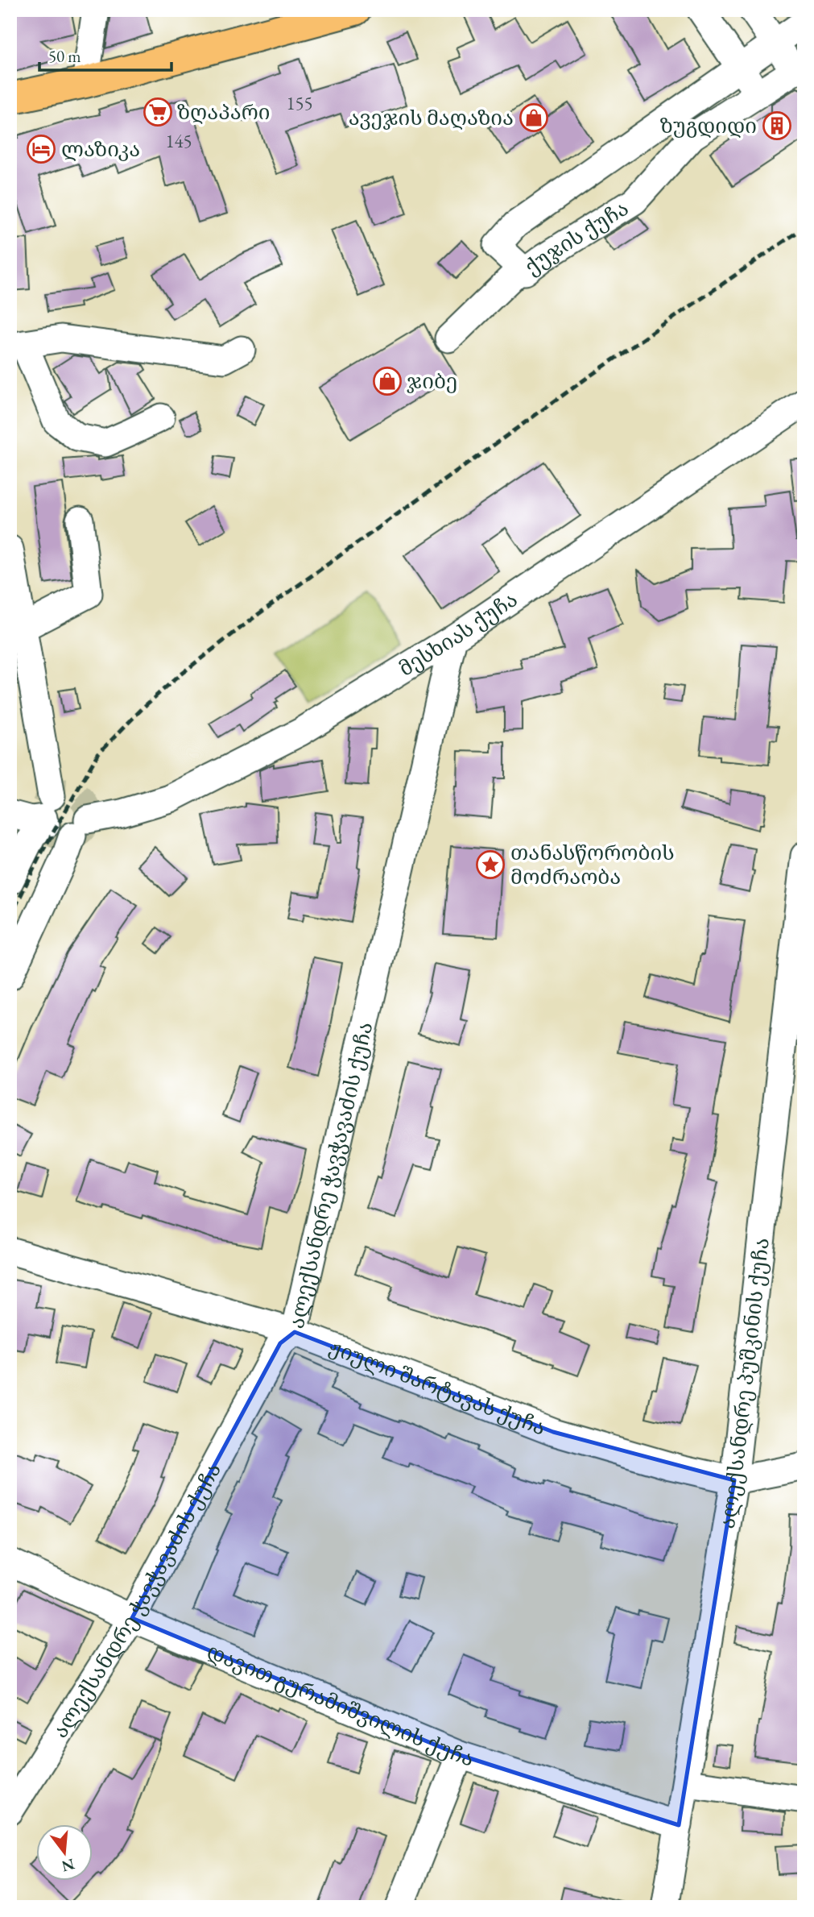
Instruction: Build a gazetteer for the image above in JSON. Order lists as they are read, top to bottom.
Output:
{
  "streets": {
    "street": [
      "ქუჯის ქუჩა",
      "მესხიას ქუჩა",
      "ალექსანდრე ჭავჭავაძის ქუჩა",
      "ალექსანდრე პუშკინის ქუჩა",
      "ჟიული შარტავას ქუჩა",
      "დავით გურამიშვილის ქუჩა"
    ]
  },
  "crossings": [
    ["მესხიას ქუჩა", "ალექსანდრე ჭავჭავაძის ქუჩა"],
    ["ალექსანდრე ჭავჭავაძის ქუჩა", "ჟიული შარტავას ქუჩა"],
    ["ალექსანდრე ჭავჭავაძის ქუჩა", "დავით გურამიშვილის ქუჩა"],
    ["ალექსანდრე პუშკინის ქუჩა", "ჟიული შარტავას ქუჩა"],
    ["ალექსანდრე პუშკინის ქუჩა", "დავით გურამიშვილის ქუჩა"]
  ],
  "places": {
    "supermarket": ["ზღაპარი"],
    "shop": ["ავეჯის მაღაზია", "ჯიბე"],
    "building": ["ზუგდიდი"],
    "hotel": ["ლაზიკა"],
    "place": ["თანასწორობის მოძრაობა"]
  },
  "house_numbers": ["155", "145"],
  "scale_bar": "50 m",
  "north": "bottom"
}
